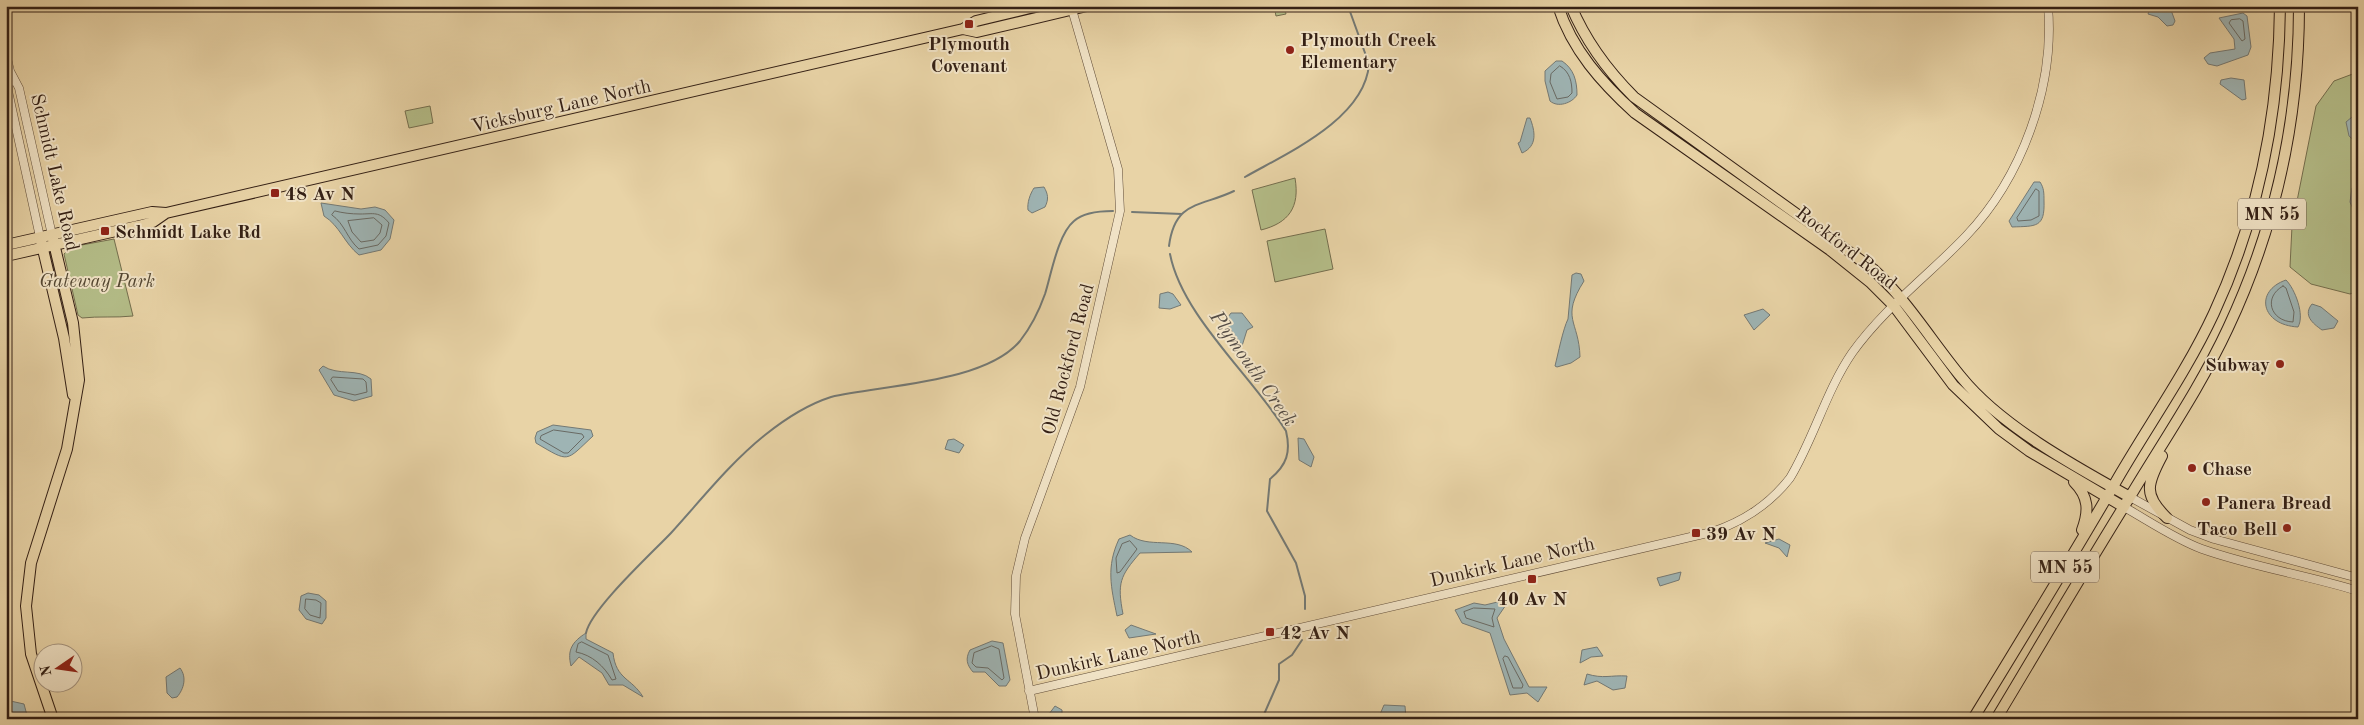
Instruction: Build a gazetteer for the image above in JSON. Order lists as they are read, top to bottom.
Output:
{
  "streets": {
    "main road": [
      "Vicksburg Lane North",
      "Schmidt Lake Road",
      "MN 55",
      "Rockford Road"
    ],
    "street": ["Old Rockford Road", "Dunkirk Lane North"]
  },
  "crossings": [
    ["Vicksburg Lane North", "Schmidt Lake Road"],
    ["Vicksburg Lane North", "Old Rockford Road"],
    ["MN 55", "Rockford Road"],
    ["Rockford Road", "Dunkirk Lane North"],
    ["Old Rockford Road", "Dunkirk Lane North"]
  ],
  "water": ["Plymouth Creek"],
  "parks": ["Gateway Park"],
  "places": {
    "transit": [
      "Plymouth Covenant",
      "48 Av N",
      "Schmidt Lake Rd",
      "39 Av N",
      "40 Av N",
      "42 Av N"
    ],
    "other": [
      "Plymouth Creek Elementary",
      "Subway",
      "Chase",
      "Panera Bread",
      "Taco Bell"
    ]
  },
  "north": "left"
}
